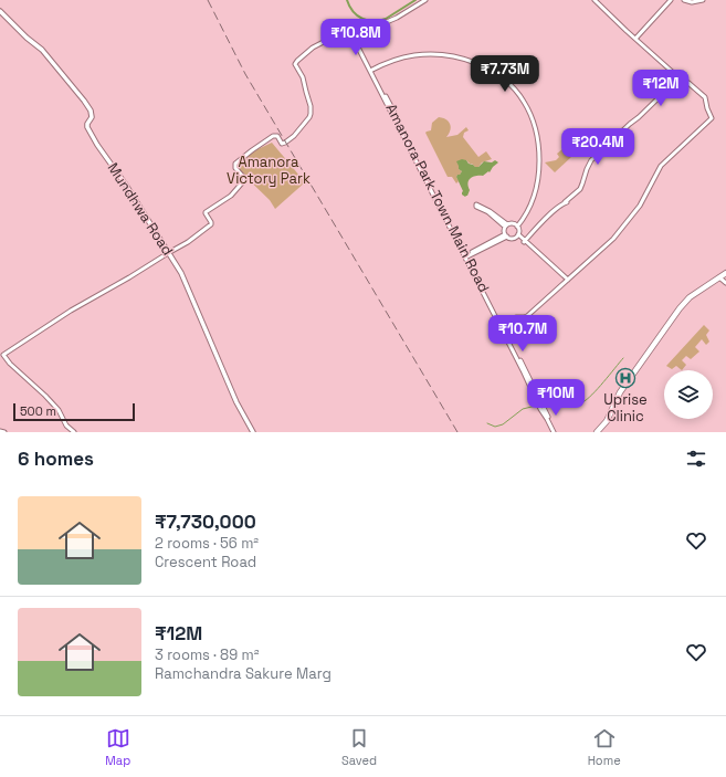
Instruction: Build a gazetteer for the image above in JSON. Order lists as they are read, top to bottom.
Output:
{
  "streets": {
    "main road": ["Mundhwa Road"],
    "street": ["Amanora Park Town Main Road"]
  },
  "parks": ["Amanora Victory Park"],
  "places": {
    "hospital": ["Uprise Clinic"]
  },
  "scale_bar": "500 m",
  "page": {
    "price": [
      "₹10.8M",
      "₹7.73M",
      "₹12M",
      "₹20.4M",
      "₹10.7M",
      "₹10M"
    ],
    "scale": "500 m",
    "heading": "6 homes",
    "list": [
      {
        "name": "₹7,730,000",
        "note": "2 rooms · 56 m² · Crescent Road"
      },
      {
        "name": "₹12M",
        "note": "3 rooms · 89 m² · Ramchandra Sakure Marg"
      }
    ],
    "tabs": ["Map", "Saved", "Home"]
  }
}
